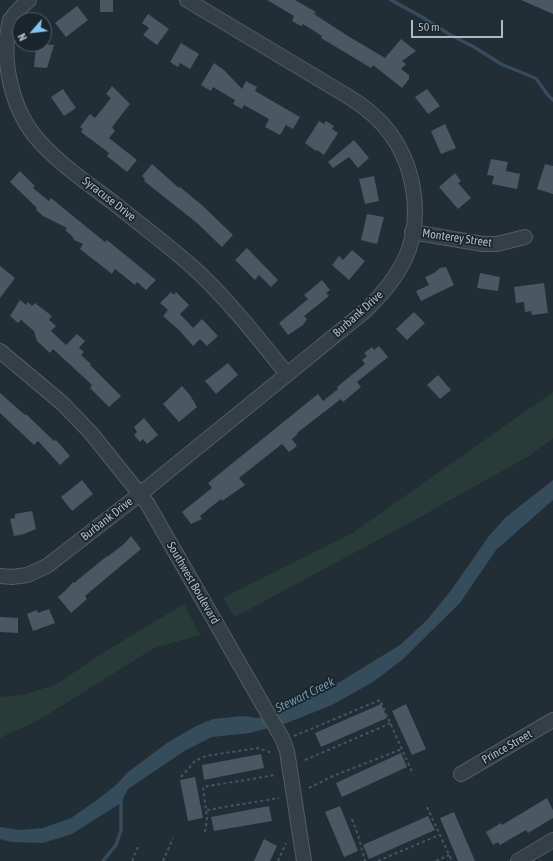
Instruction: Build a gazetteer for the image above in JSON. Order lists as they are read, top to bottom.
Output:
{
  "streets": {
    "street": [
      "Syracuse Drive",
      "Monterey Street",
      "Burbank Drive",
      "Southwest Boulevard",
      "Prince Street"
    ]
  },
  "crossings": [
    ["Syracuse Drive", "Burbank Drive"],
    ["Monterey Street", "Burbank Drive"],
    ["Burbank Drive", "Southwest Boulevard"]
  ],
  "water": ["Stewart Creek"],
  "scale_bar": "50 m",
  "north": "bottom left"
}
